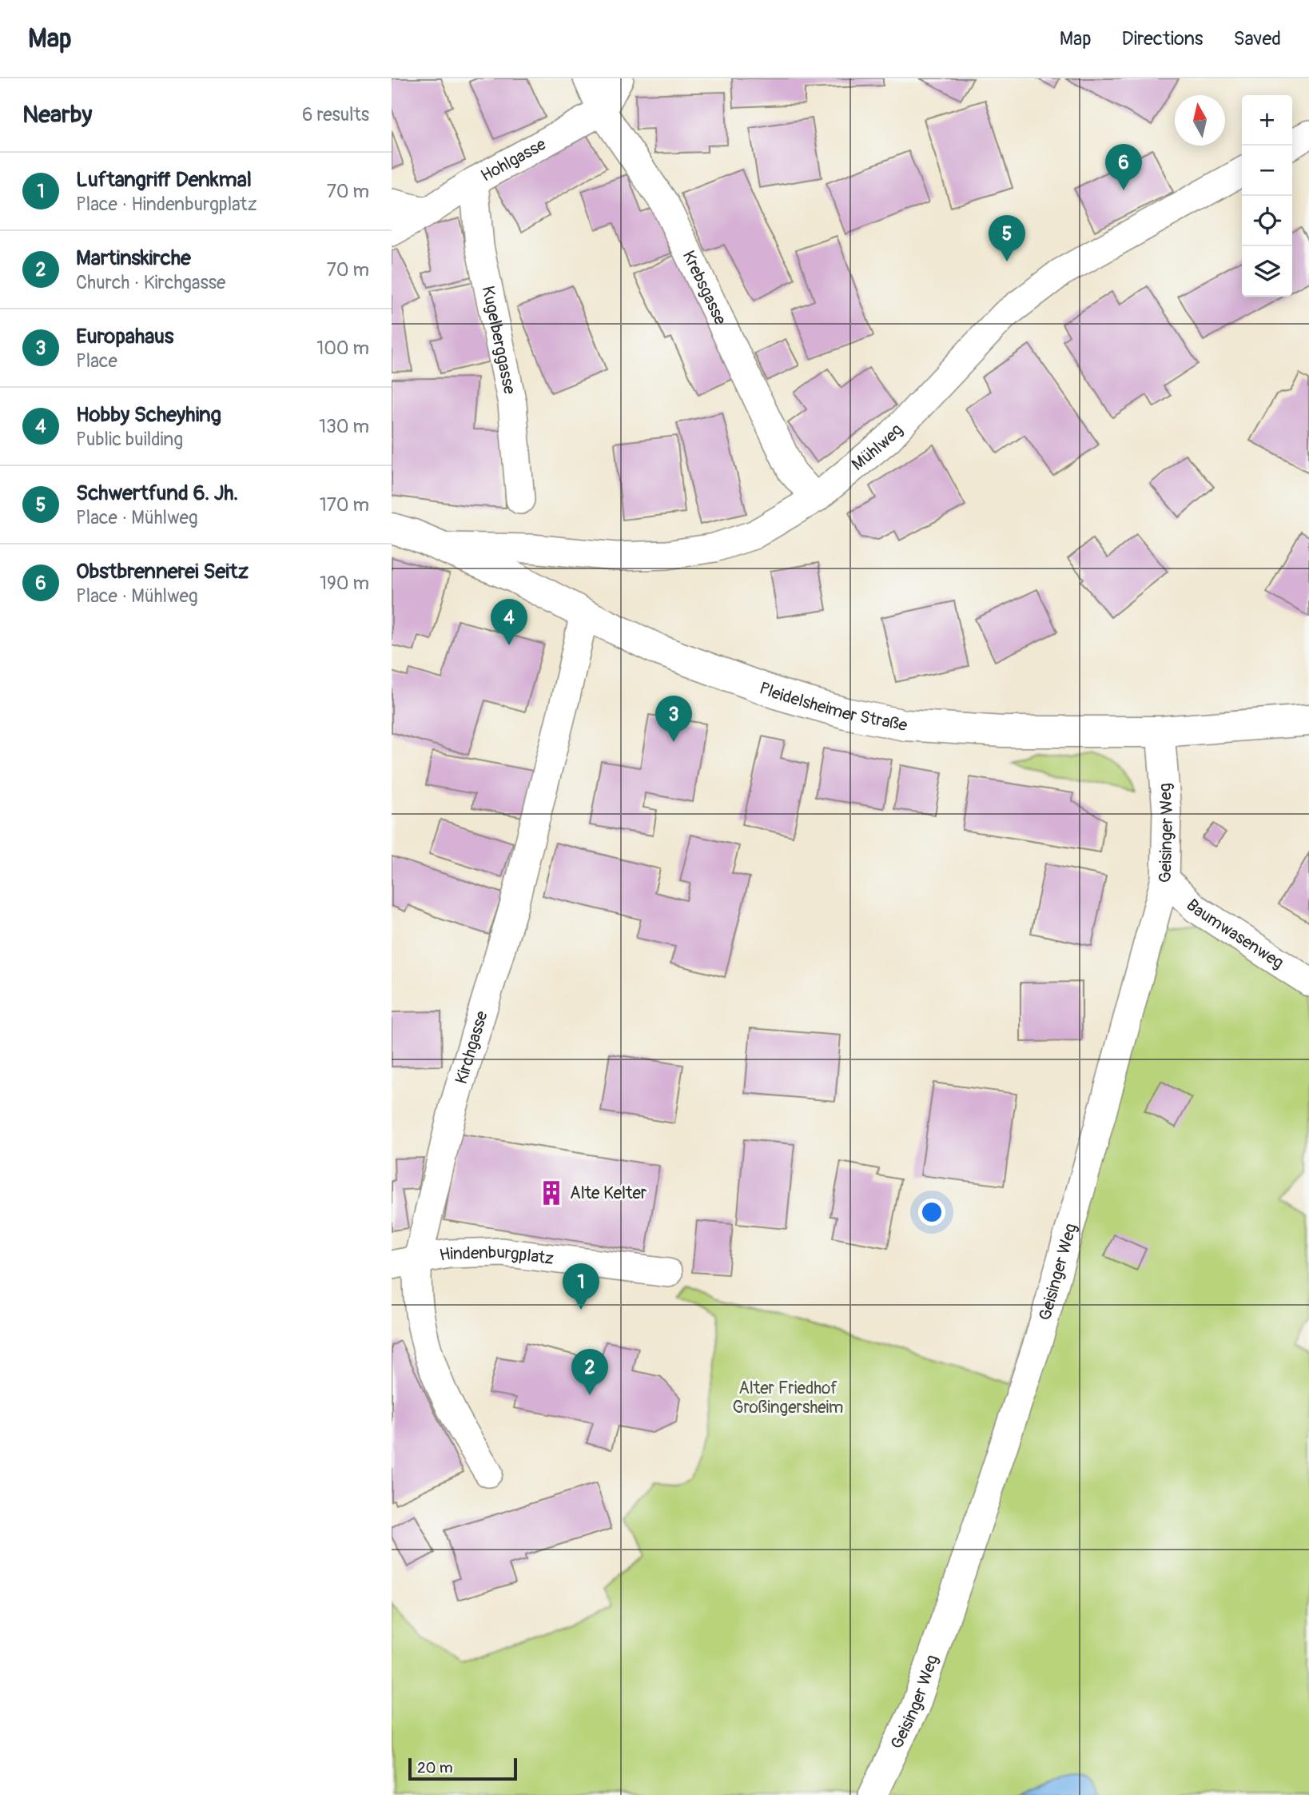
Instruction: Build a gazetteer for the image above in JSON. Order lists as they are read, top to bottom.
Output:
{
  "streets": {
    "main road": ["Pleidelsheimer Straße"],
    "street": [
      "Hohlgasse",
      "Krebsgasse",
      "Kugelberggasse",
      "Mühlweg",
      "Geisinger Weg",
      "Baumwasenweg",
      "Kirchgasse",
      "Hindenburgplatz"
    ]
  },
  "crossings": [
    ["Hohlgasse", "Krebsgasse"],
    ["Hohlgasse", "Kugelberggasse"],
    ["Krebsgasse", "Mühlweg"],
    ["Mühlweg", "Pleidelsheimer Straße"],
    ["Pleidelsheimer Straße", "Geisinger Weg"],
    ["Pleidelsheimer Straße", "Kirchgasse"],
    ["Geisinger Weg", "Baumwasenweg"],
    ["Kirchgasse", "Hindenburgplatz"]
  ],
  "parks": ["Alter Friedhof Großingersheim"],
  "places": {
    "building": ["Alte Kelter"]
  },
  "scale_bar": "20 m",
  "north": "top",
  "page": {
    "header": "Map",
    "nav": ["Map", "Directions", "Saved"],
    "heading": ["Nearby", "6 results"],
    "map_buttons": ["+", "−"],
    "pins": [
      "6",
      "5",
      "4",
      "3",
      "1",
      "2"
    ],
    "list": [
      {
        "mark": "1",
        "name": "Luftangriff Denkmal",
        "note": "Place · Hindenburgplatz",
        "value": "70 m"
      },
      {
        "mark": "2",
        "name": "Martinskirche",
        "note": "Church · Kirchgasse",
        "value": "70 m"
      },
      {
        "mark": "3",
        "name": "Europahaus",
        "note": "Place",
        "value": "100 m"
      },
      {
        "mark": "4",
        "name": "Hobby Scheyhing",
        "note": "Public building",
        "value": "130 m"
      },
      {
        "mark": "5",
        "name": "Schwertfund 6. Jh.",
        "note": "Place · Mühlweg",
        "value": "170 m"
      },
      {
        "mark": "6",
        "name": "Obstbrennerei Seitz",
        "note": "Place · Mühlweg",
        "value": "190 m"
      }
    ],
    "scale": "20 m"
  }
}
